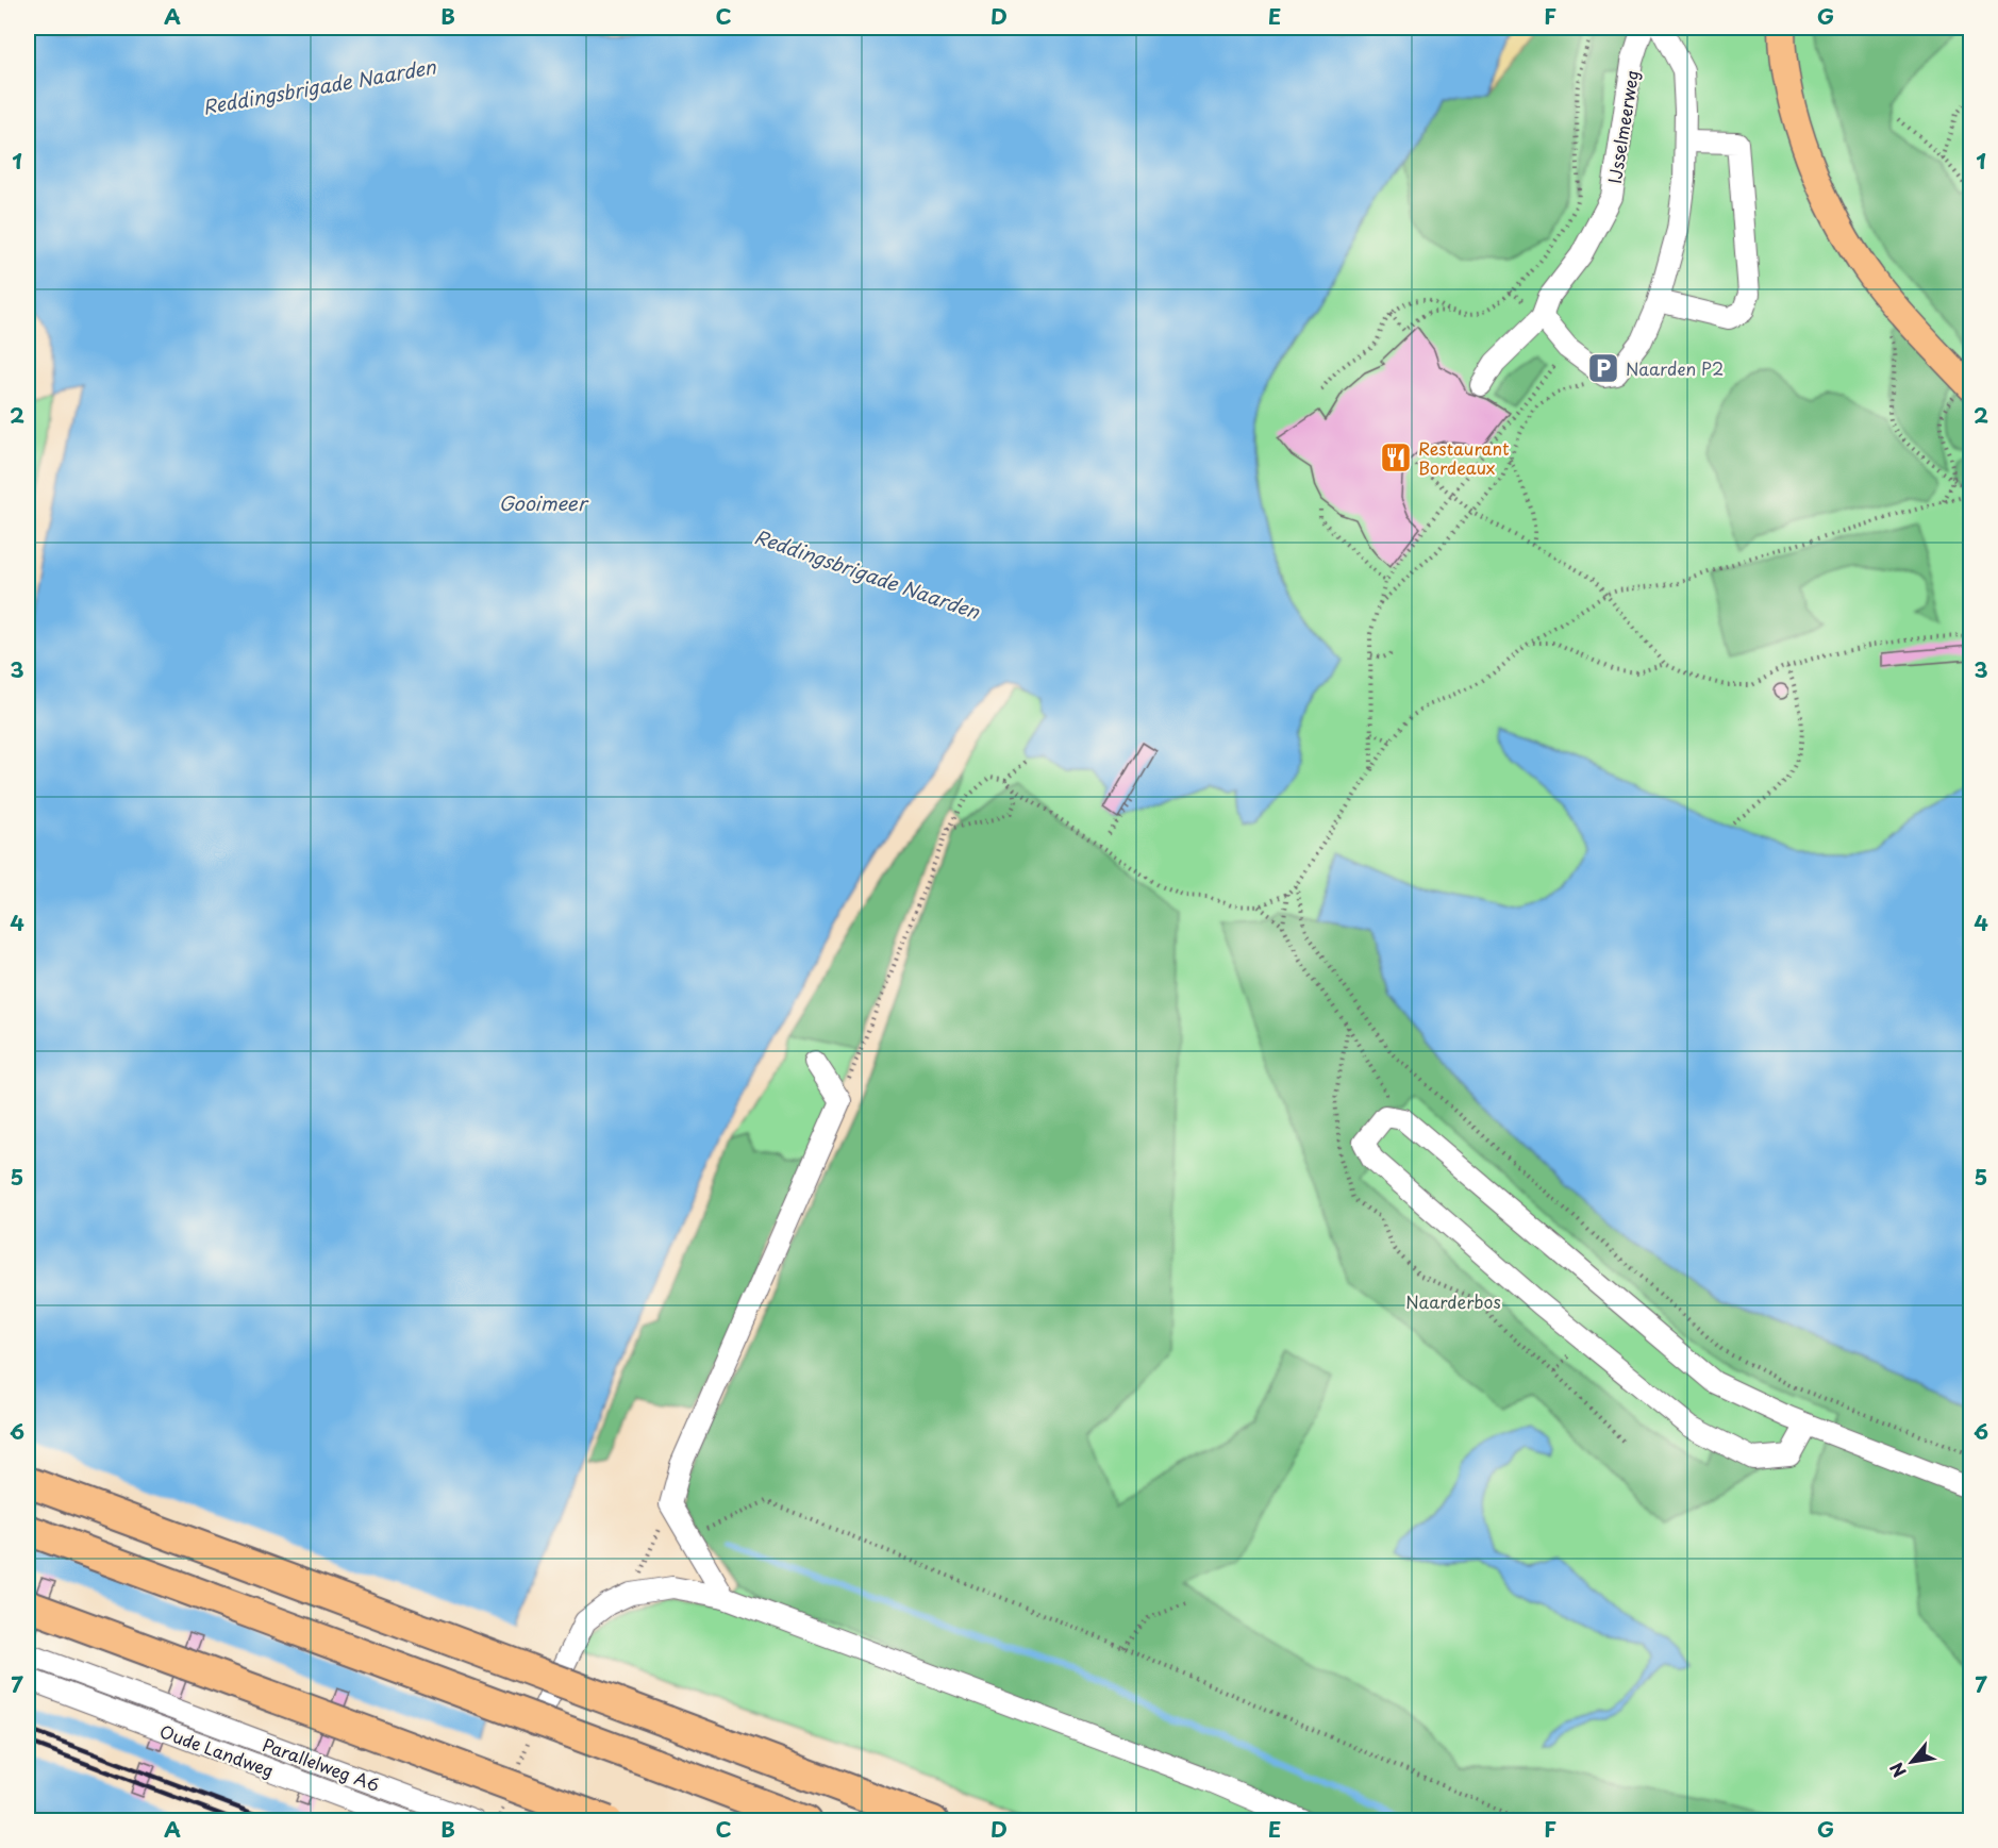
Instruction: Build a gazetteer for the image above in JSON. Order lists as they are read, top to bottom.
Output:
{
  "streets": {
    "street": ["IJsselmeerweg", "Oude Landweg", "Parallelweg A6"]
  },
  "crossings": [
    ["Oude Landweg", "Parallelweg A6"]
  ],
  "water": ["Reddingsbrigade Naarden", "Gooimeer"],
  "parks": ["Naarderbos"],
  "places": {
    "parking": ["Naarden P2"],
    "restaurant": ["Restaurant Bordeaux"]
  },
  "north": "bottom left",
  "grid": {
    "columns": [
      "A",
      "B",
      "C",
      "D",
      "E",
      "F",
      "G"
    ],
    "rows": [
      "1",
      "2",
      "3",
      "4",
      "5",
      "6",
      "7"
    ]
  }
}
